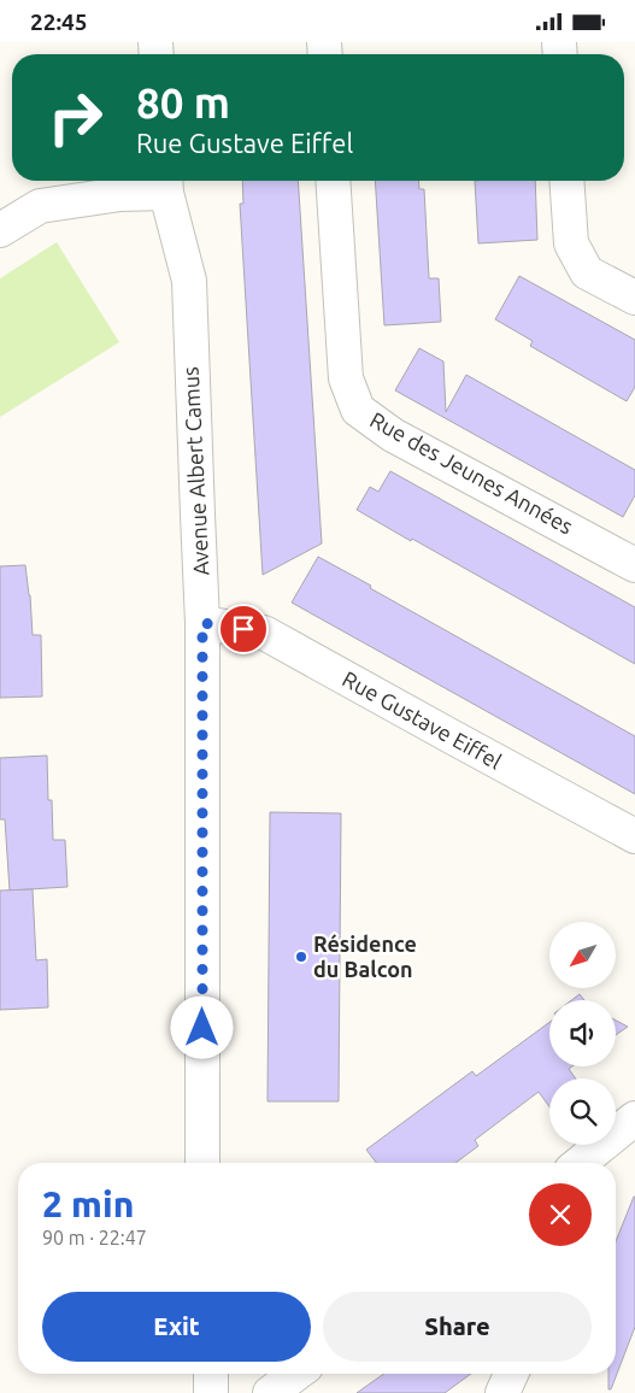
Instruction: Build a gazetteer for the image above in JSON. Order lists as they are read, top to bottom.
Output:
{
  "streets": {
    "street": ["Avenue Albert Camus", "Rue des Jeunes Années", "Rue Gustave Eiffel"]
  },
  "crossings": [
    ["Avenue Albert Camus", "Rue Gustave Eiffel"]
  ],
  "places": ["Résidence du Balcon"],
  "north": "bottom left",
  "page": {
    "status": "22:45",
    "turn": ["80 m", "Rue Gustave Eiffel"],
    "heading": ["2 min", "90 m · 22:47"],
    "buttons": ["Exit", "Share"]
  }
}
